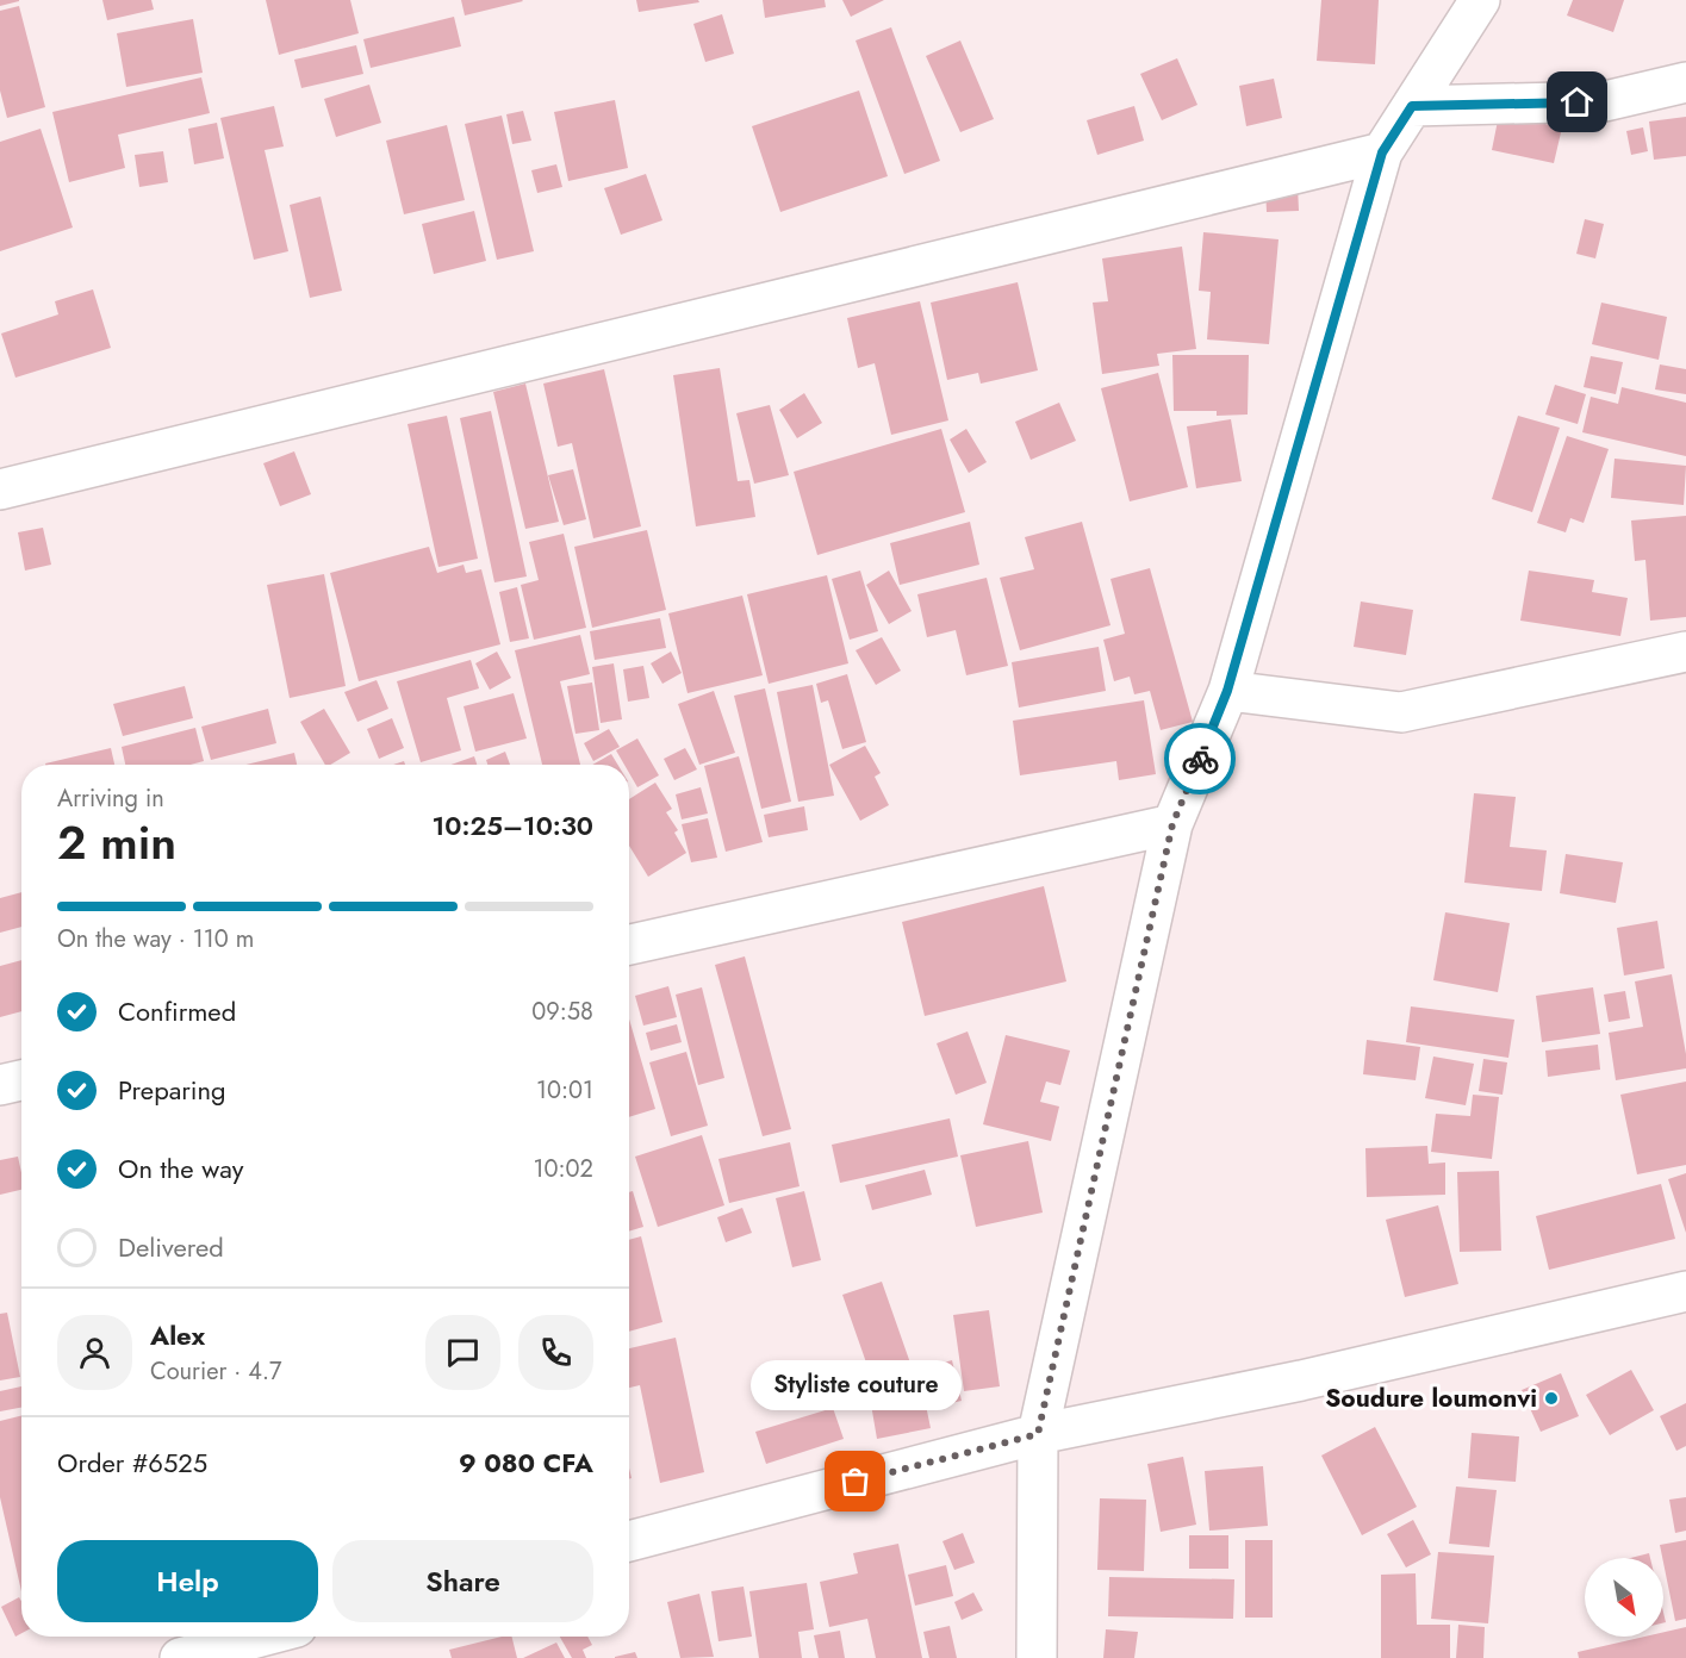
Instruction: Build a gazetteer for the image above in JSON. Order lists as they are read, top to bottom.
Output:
{
  "places": ["Soudure loumonvi", "Styliste couture"],
  "north": "bottom right",
  "page": {
    "heading": ["2 min", "Arriving in", "10:25–10:30"],
    "panel": [
      "Alex",
      "Courier · 4.7",
      "Order #6525",
      "9 080 CFA"
    ],
    "bar": "On the way · 110 m",
    "list": [
      ["Confirmed", "09:58"],
      ["Preparing", "10:01"],
      ["On the way", "10:02"],
      "Delivered"
    ],
    "bubble": "Styliste couture",
    "buttons": ["Help", "Share"]
  }
}
